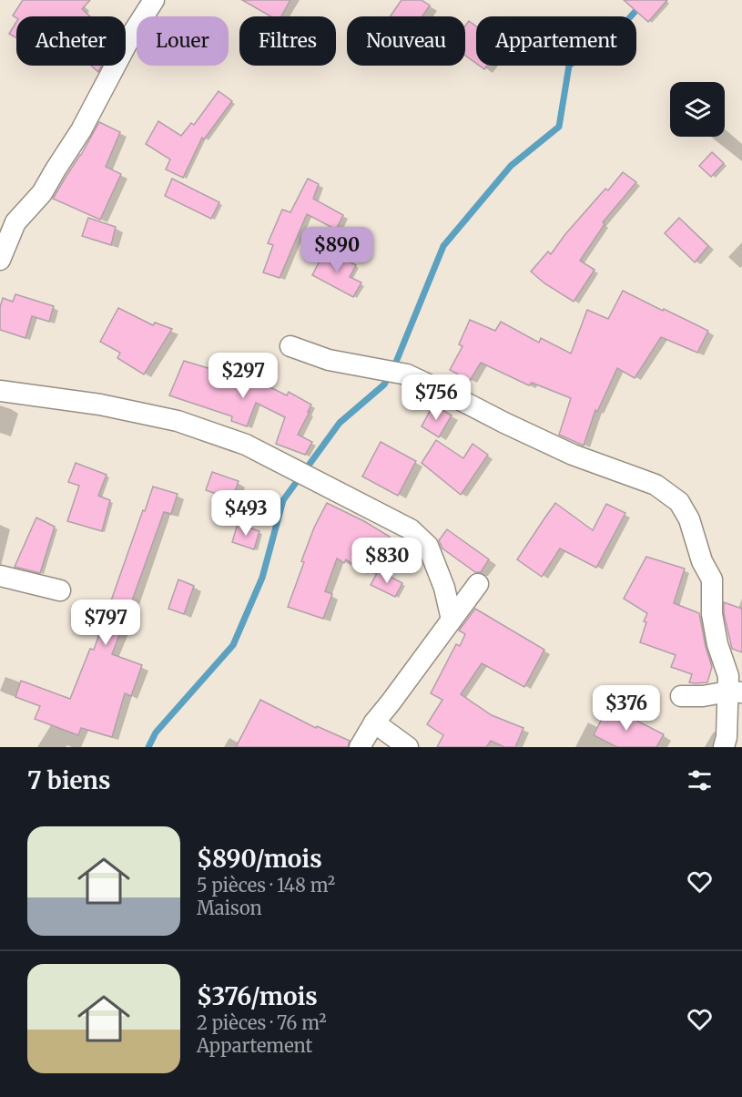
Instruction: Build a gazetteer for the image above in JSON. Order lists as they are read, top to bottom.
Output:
{
  "page": {
    "chip": [
      "Acheter",
      "Louer",
      "Filtres",
      "Nouveau",
      "Appartement"
    ],
    "price": [
      "$890",
      "$297",
      "$756",
      "$493",
      "$830",
      "$797",
      "$376"
    ],
    "heading": "7 biens",
    "list": [
      {
        "name": "$890/mois",
        "note": "5 pièces · 148 m² · Maison"
      },
      {
        "name": "$376/mois",
        "note": "2 pièces · 76 m² · Appartement"
      }
    ]
  }
}
